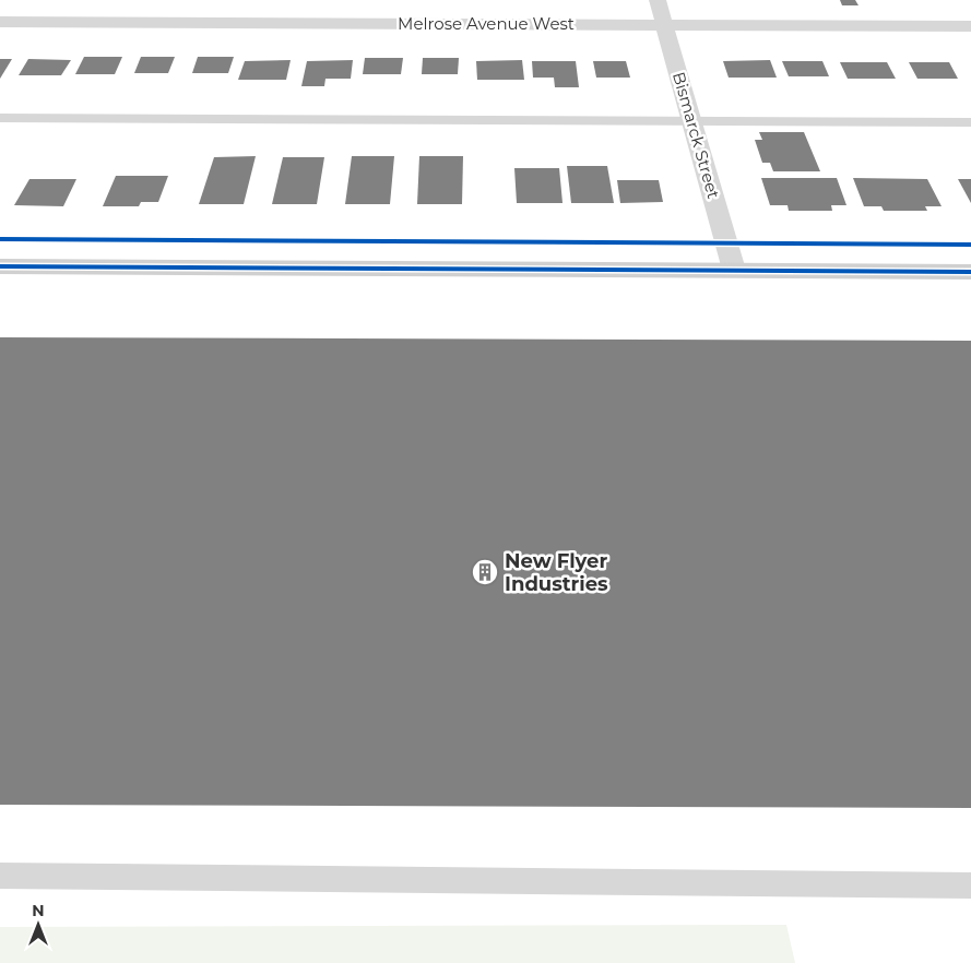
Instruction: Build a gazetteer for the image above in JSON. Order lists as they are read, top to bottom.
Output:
{
  "streets": {
    "street": ["Melrose Avenue West", "Bismarck Street"]
  },
  "crossings": [
    ["Melrose Avenue West", "Bismarck Street"]
  ],
  "places": {
    "building": ["New Flyer Industries"]
  },
  "north": "top"
}
